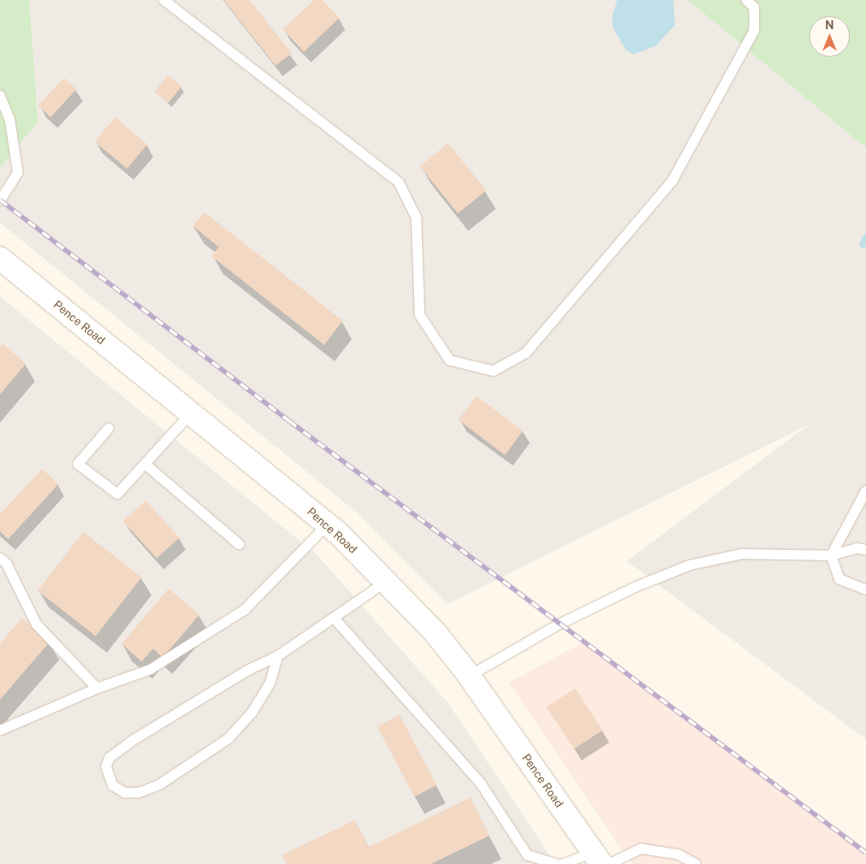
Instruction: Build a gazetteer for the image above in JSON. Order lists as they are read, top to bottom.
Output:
{
  "streets": {
    "street": ["Pence Road"]
  },
  "north": "top"
}
